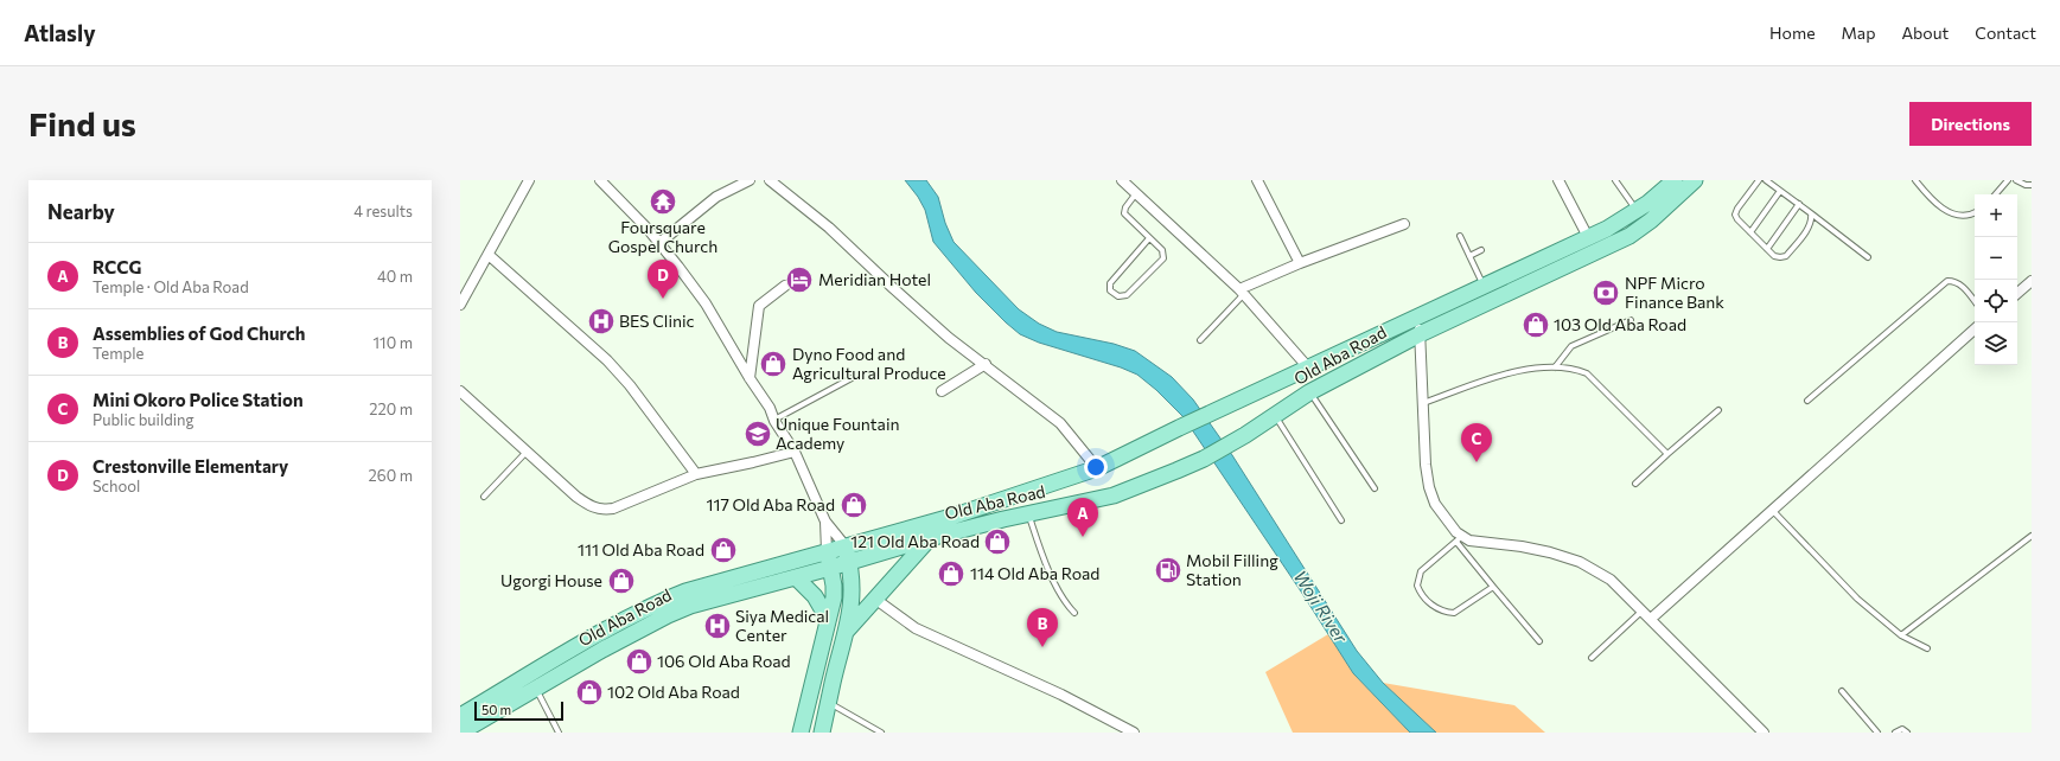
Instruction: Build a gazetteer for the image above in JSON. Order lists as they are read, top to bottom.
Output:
{
  "streets": {
    "main road": ["Old Aba Road"]
  },
  "water": ["Woji River"],
  "places": {
    "temple": ["Foursquare Gospel Church"],
    "hotel": ["Meridian Hotel"],
    "bank": ["NPF Micro Finance Bank"],
    "hospital": ["BES Clinic", "Siya Medical Center"],
    "shop": [
      "103 Old Aba Road",
      "Dyno Food and Agricultural Produce",
      "117 Old Aba Road",
      "121 Old Aba Road",
      "111 Old Aba Road",
      "114 Old Aba Road",
      "Ugorgi House",
      "106 Old Aba Road",
      "102 Old Aba Road"
    ],
    "school or university": ["Unique Fountain Academy"],
    "fuel station": ["Mobil Filling Station"]
  },
  "scale_bar": "50 m",
  "page": {
    "header": "Atlasly",
    "nav": [
      "Home",
      "Map",
      "About",
      "Contact"
    ],
    "buttons": "Directions",
    "title": "Find us",
    "heading": ["Nearby", "4 results"],
    "map_buttons": ["+", "−"],
    "list": [
      {
        "mark": "A",
        "name": "RCCG",
        "note": "Temple · Old Aba Road",
        "value": "40 m"
      },
      {
        "mark": "B",
        "name": "Assemblies of God Church",
        "note": "Temple",
        "value": "110 m"
      },
      {
        "mark": "C",
        "name": "Mini Okoro Police Station",
        "note": "Public building",
        "value": "220 m"
      },
      {
        "mark": "D",
        "name": "Crestonville Elementary",
        "note": "School",
        "value": "260 m"
      }
    ],
    "pins": [
      "D",
      "C",
      "A",
      "B"
    ],
    "scale": "50 m"
  }
}
